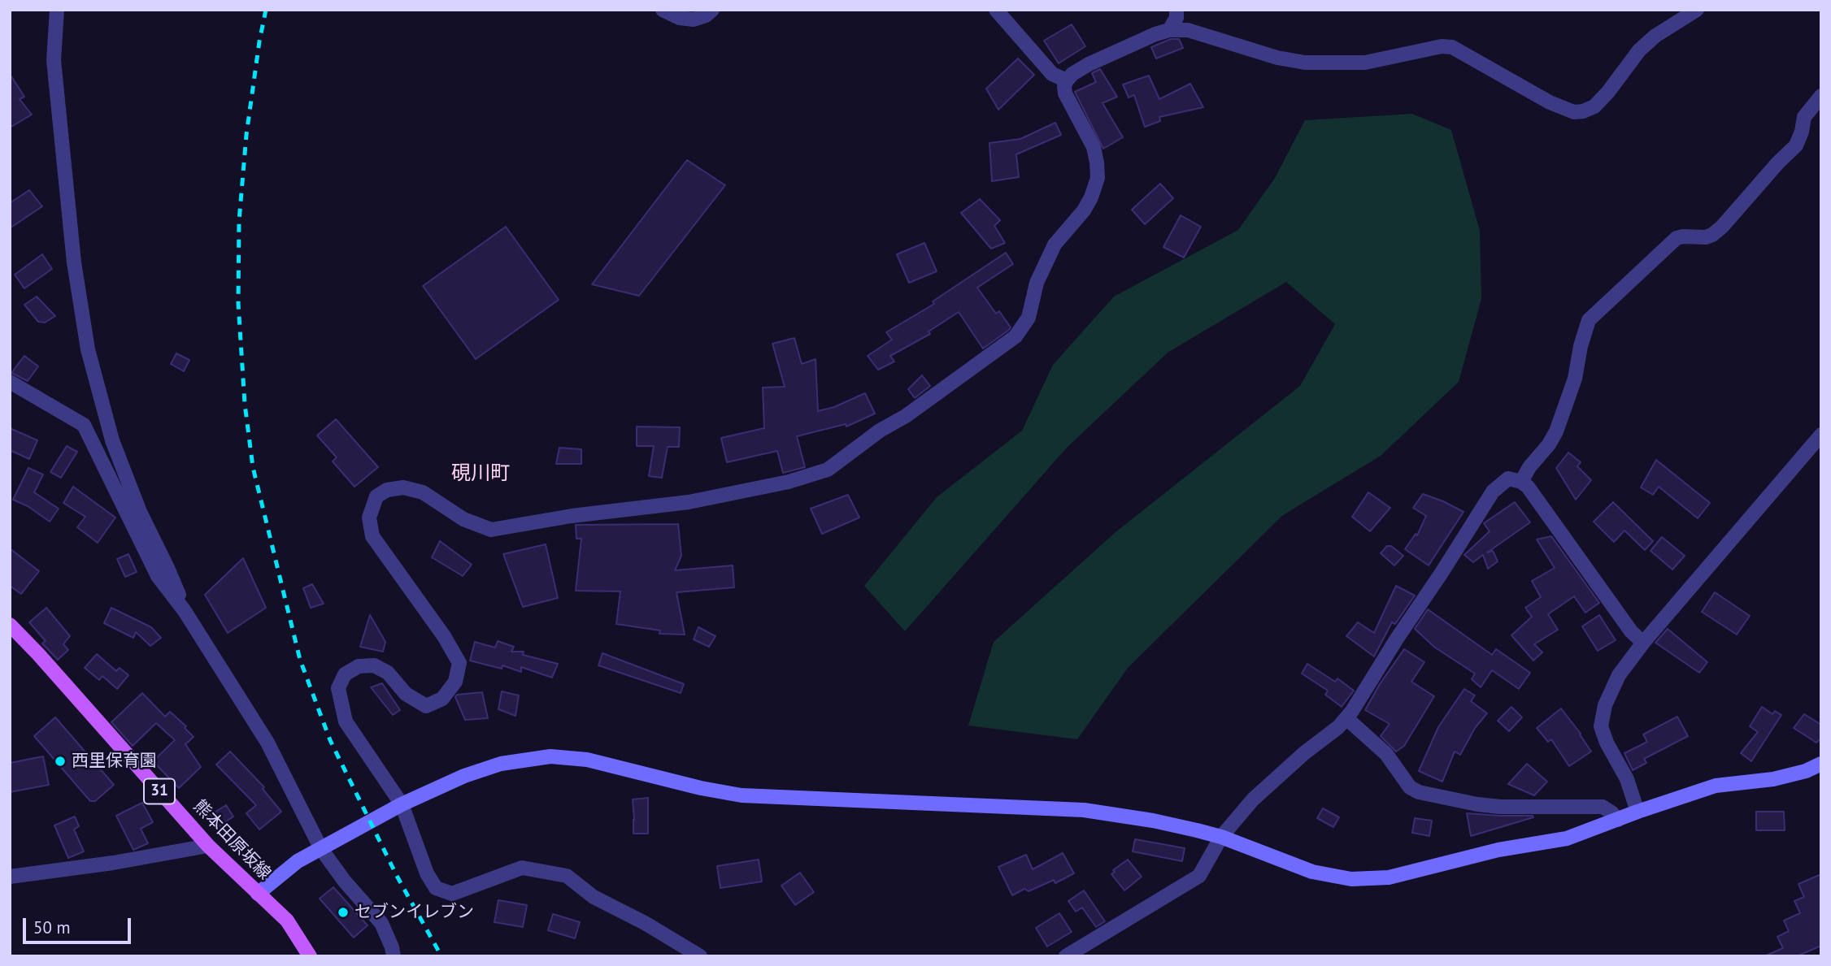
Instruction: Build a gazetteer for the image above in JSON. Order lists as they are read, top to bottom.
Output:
{
  "streets": {
    "main road": ["31", "熊本田原坂線"]
  },
  "districts": ["硯川町"],
  "places": ["西里保育園", "セブンイレブン"],
  "scale_bar": "50 m"
}
